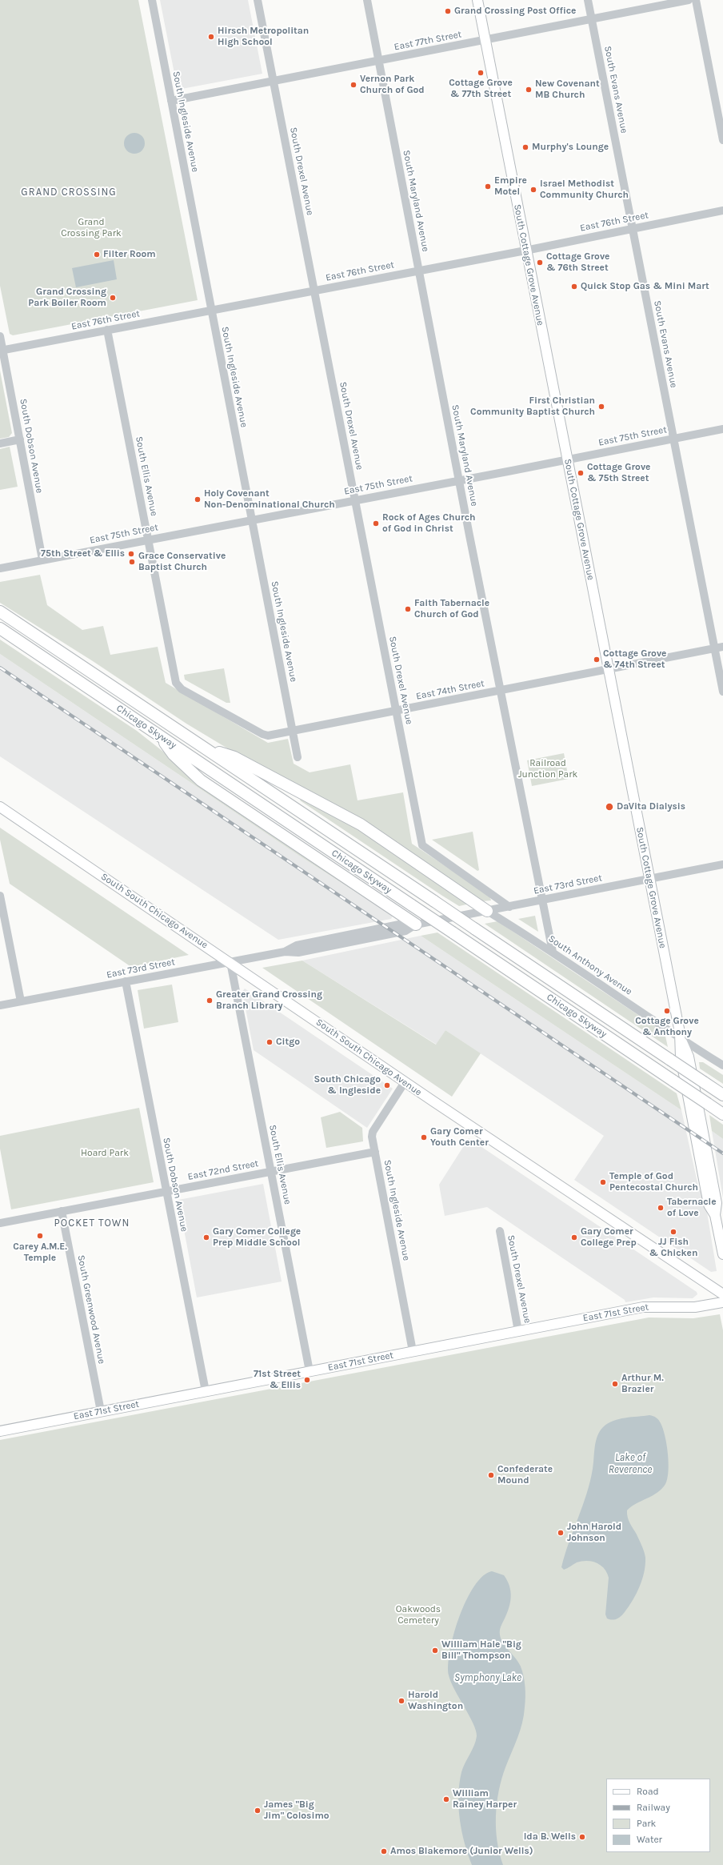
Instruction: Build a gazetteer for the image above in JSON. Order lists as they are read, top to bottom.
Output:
{
  "streets": {
    "highway": ["Chicago Skyway"],
    "main road": ["South Cottage Grove Avenue", "South South Chicago Avenue", "East 71st Street"],
    "street": [
      "East 77th Street",
      "South Evans Avenue",
      "South Ingleside Avenue",
      "South Drexel Avenue",
      "South Maryland Avenue",
      "East 76th Street",
      "East 75th Street",
      "South Dobson Avenue",
      "South Ellis Avenue",
      "East 74th Street",
      "East 73rd Street",
      "South Anthony Avenue",
      "East 72nd Street",
      "South Greenwood Avenue"
    ]
  },
  "crossings": [
    ["East 77th Street", "South Evans Avenue"],
    ["East 77th Street", "South Ingleside Avenue"],
    ["East 77th Street", "South Drexel Avenue"],
    ["East 77th Street", "South Maryland Avenue"],
    ["East 77th Street", "South Cottage Grove Avenue"],
    ["South Evans Avenue", "East 76th Street"],
    ["South Evans Avenue", "East 75th Street"],
    ["South Evans Avenue", "East 74th Street"],
    ["South Ingleside Avenue", "East 76th Street"],
    ["South Ingleside Avenue", "East 75th Street"],
    ["South Ingleside Avenue", "East 74th Street"],
    ["South Ingleside Avenue", "South South Chicago Avenue"],
    ["South Ingleside Avenue", "East 72nd Street"],
    ["South Ingleside Avenue", "East 71st Street"],
    ["South Drexel Avenue", "East 76th Street"],
    ["South Drexel Avenue", "East 75th Street"],
    ["South Drexel Avenue", "East 74th Street"],
    ["South Drexel Avenue", "East 73rd Street"],
    ["South Drexel Avenue", "East 71st Street"],
    ["South Maryland Avenue", "East 76th Street"],
    ["South Maryland Avenue", "East 75th Street"],
    ["South Maryland Avenue", "East 74th Street"],
    ["South Maryland Avenue", "East 73rd Street"],
    ["South Maryland Avenue", "South Anthony Avenue"],
    ["East 76th Street", "South Cottage Grove Avenue"],
    ["East 76th Street", "South Dobson Avenue"],
    ["East 76th Street", "South Ellis Avenue"],
    ["South Cottage Grove Avenue", "East 75th Street"],
    ["South Cottage Grove Avenue", "East 74th Street"],
    ["South Cottage Grove Avenue", "East 73rd Street"],
    ["South Cottage Grove Avenue", "South Anthony Avenue"],
    ["East 75th Street", "South Dobson Avenue"],
    ["East 75th Street", "South Ellis Avenue"],
    ["South Dobson Avenue", "East 73rd Street"],
    ["South Dobson Avenue", "East 72nd Street"],
    ["South Dobson Avenue", "East 71st Street"],
    ["South Ellis Avenue", "East 74th Street"],
    ["South Ellis Avenue", "East 73rd Street"],
    ["South Ellis Avenue", "South South Chicago Avenue"],
    ["South Ellis Avenue", "East 72nd Street"],
    ["South Ellis Avenue", "East 71st Street"],
    ["East 73rd Street", "South South Chicago Avenue"],
    ["East 73rd Street", "South Anthony Avenue"],
    ["East 72nd Street", "South Greenwood Avenue"],
    ["South Greenwood Avenue", "East 71st Street"]
  ],
  "districts": ["GRAND CROSSING", "POCKET TOWN"],
  "water": ["Lake of Reverence", "Symphony Lake"],
  "parks": [
    "Grand Crossing Park",
    "Railroad Junction Park",
    "Hoard Park",
    "Oakwoods Cemetery"
  ],
  "places": [
    "Grand Crossing Post Office",
    "Hirsch Metropolitan High School",
    "Cottage Grove & 77th Street",
    "Vernon Park Church of God",
    "New Covenant MB Church",
    "Murphy's Lounge",
    "Empire Motel",
    "Israel Methodist Community Church",
    "Filter Room",
    "Cottage Grove & 76th Street",
    "Quick Stop Gas & Mini Mart",
    "Grand Crossing Park Boiler Room",
    "First Christian Community Baptist Church",
    "Cottage Grove & 75th Street",
    "Holy Covenant Non-Denominational Church",
    "Rock of Ages Church of God in Christ",
    "75th Street & Ellis",
    "Grace Conservative Baptist Church",
    "Faith Tabernacle Church of God",
    "Cottage Grove & 74th Street",
    "DaVita Dialysis",
    "Greater Grand Crossing Branch Library",
    "Cottage Grove & Anthony",
    "Citgo",
    "South Chicago & Ingleside",
    "Gary Comer Youth Center",
    "Temple of God Pentecostal Church",
    "Tabernacle of Love",
    "JJ Fish & Chicken",
    "Carey A.M.E. Temple",
    "Gary Comer College Prep Middle School",
    "Gary Comer College Prep",
    "71st Street & Ellis",
    "Arthur M. Brazier",
    "Confederate Mound",
    "John Harold Johnson",
    "William Hale \"Big Bill\" Thompson",
    "Harold Washington",
    "William Rainey Harper",
    "James \"Big Jim\" Colosimo",
    "Ida B. Wells",
    "Amos Blakemore (Junior Wells)"
  ],
  "legend": [
    "Road",
    "Railway",
    "Park",
    "Water"
  ]
}
